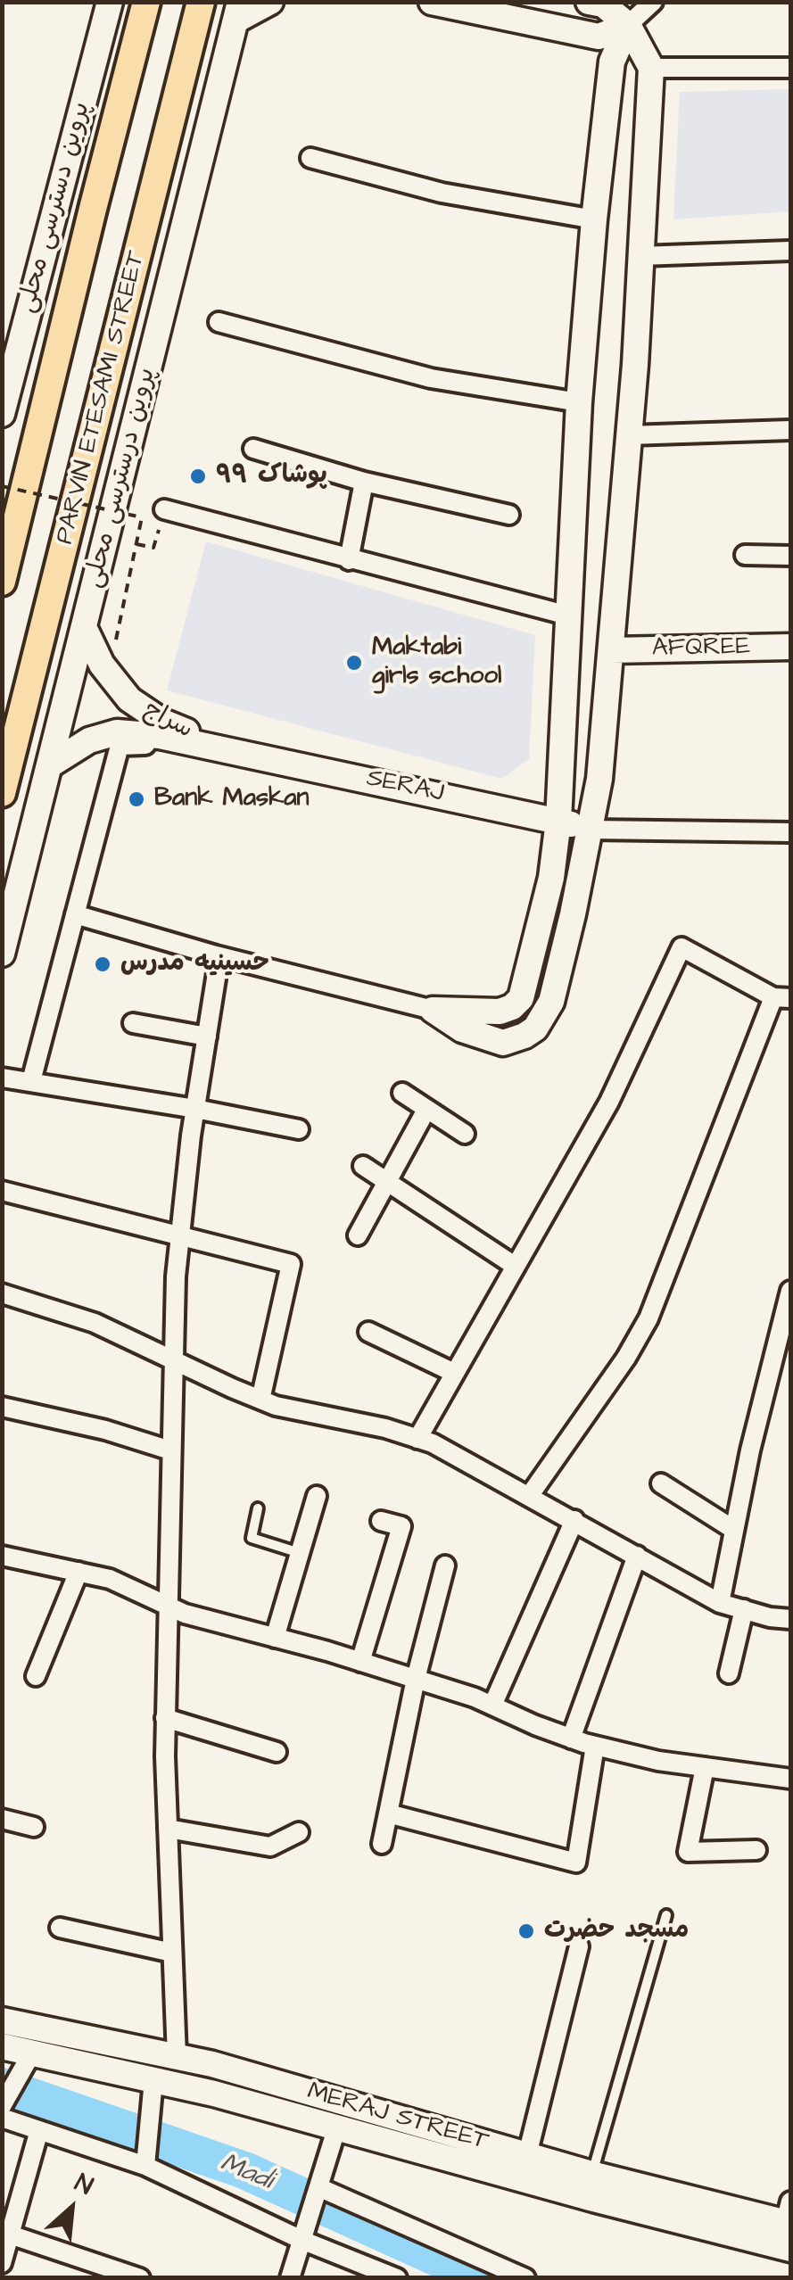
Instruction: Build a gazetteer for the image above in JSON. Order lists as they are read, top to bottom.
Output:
{
  "streets": {
    "main road": ["PARVIN ETESAMI STREET"],
    "street": [
      "پروین دسترسی محلی",
      "پروین درسترسی محلی",
      "AFQREE",
      "سراج",
      "SERAJ",
      "MERAJ STREET"
    ]
  },
  "crossings": [
    ["پروین درسترسی محلی", "سراج"],
    ["سراج", "SERAJ"]
  ],
  "water": ["Madi"],
  "places": [
    "پوشاک ۹۹",
    "Maktabi girls school",
    "Bank Maskan",
    "حسینیه مدرس",
    "مسجد حضرت"
  ],
  "north": "top right"
}
